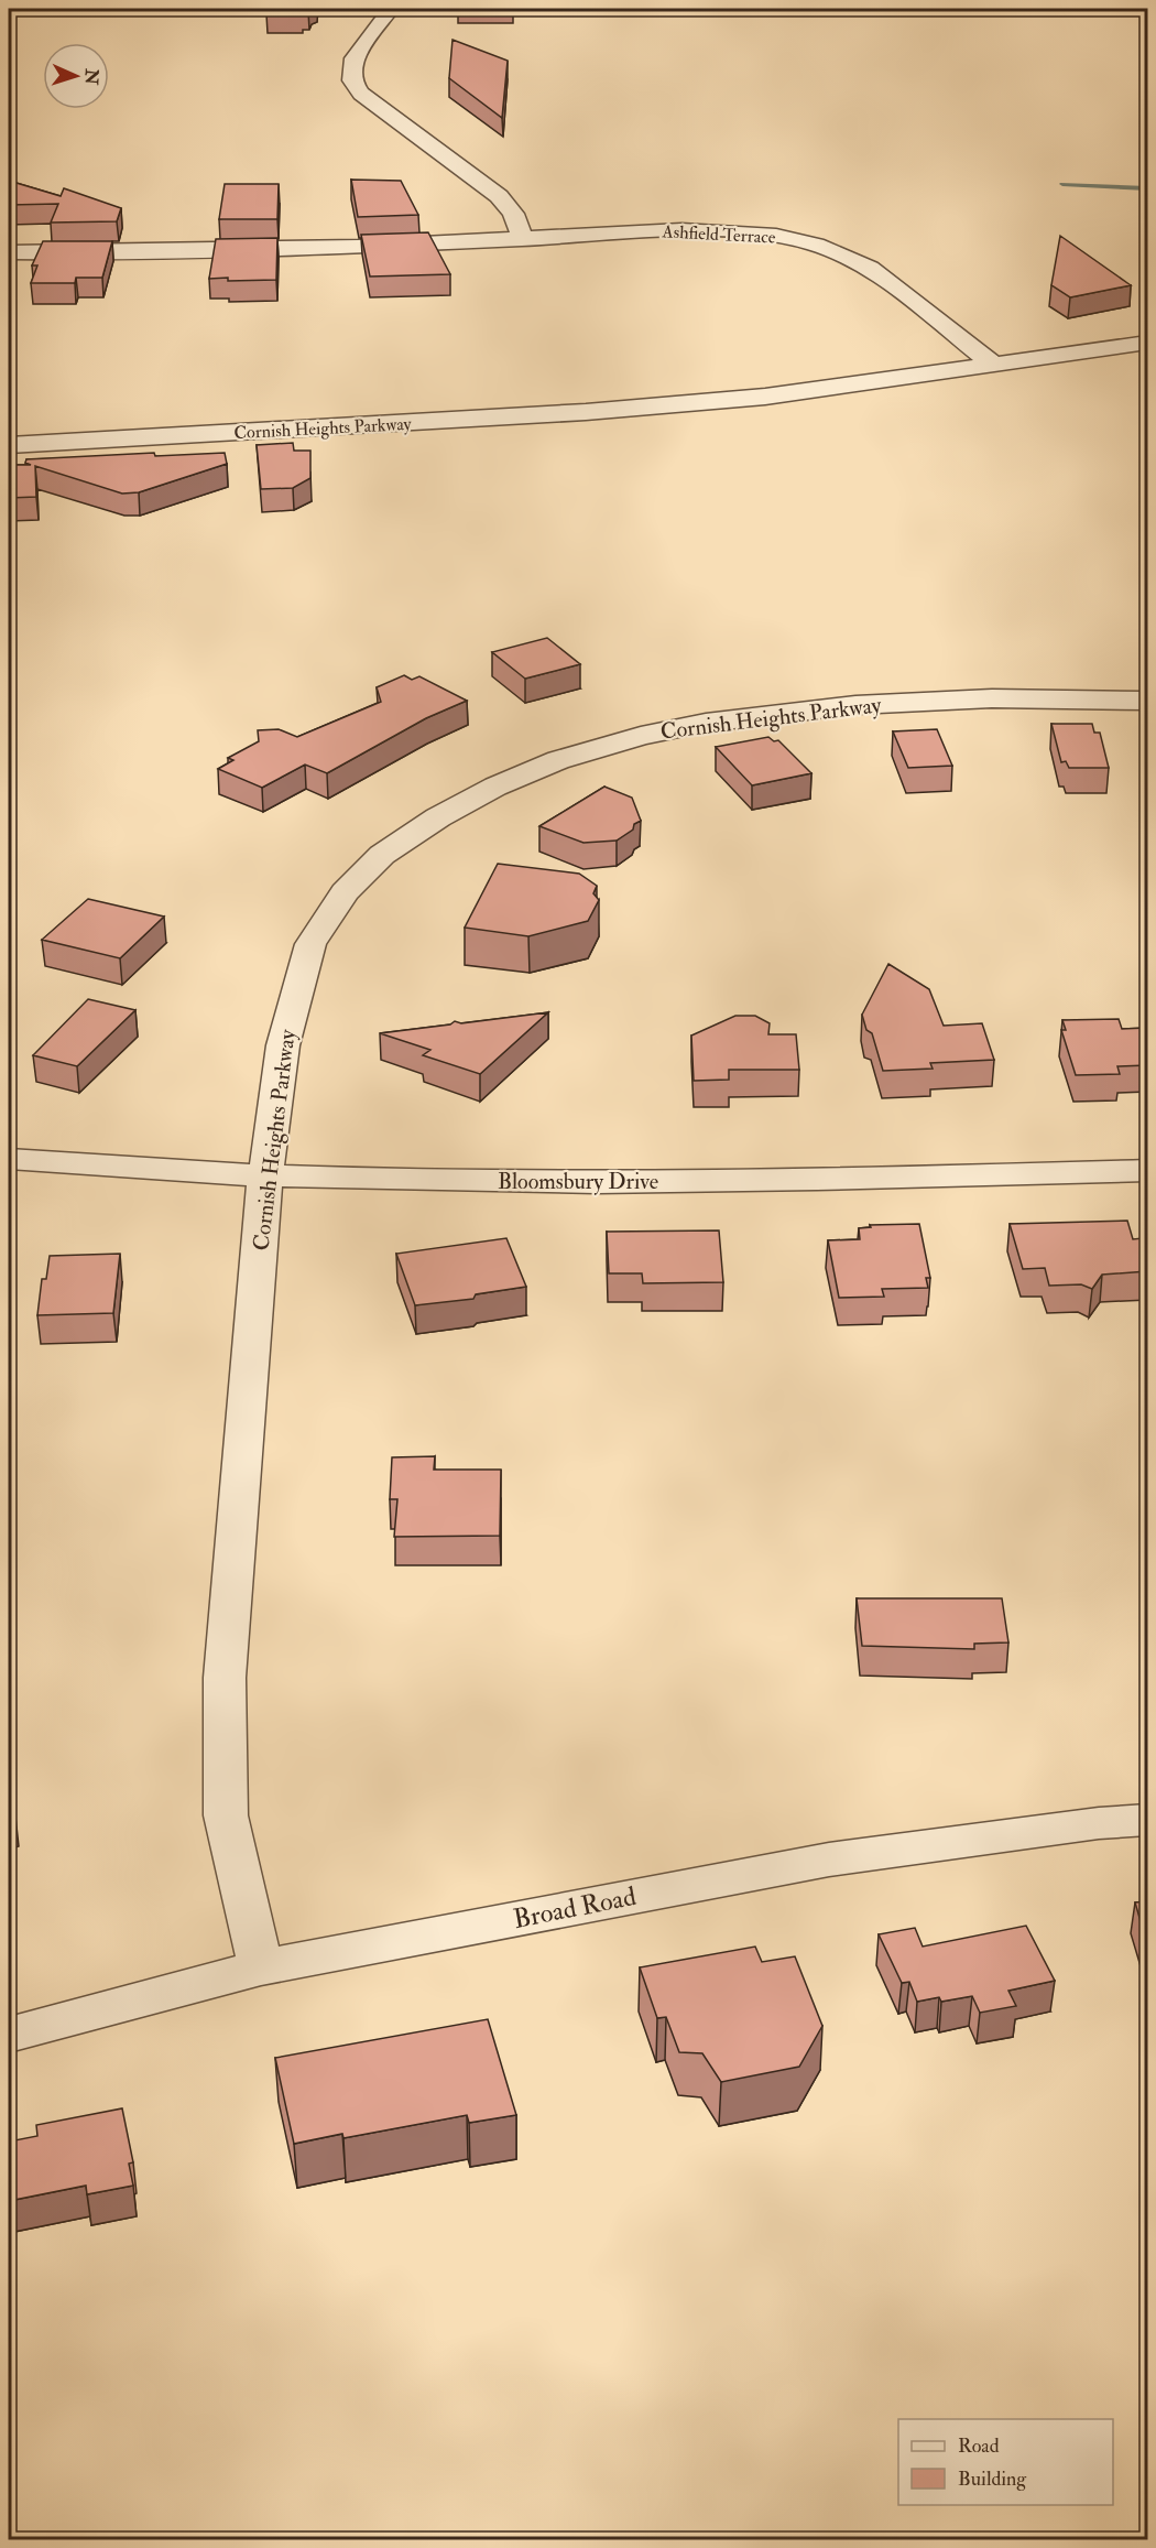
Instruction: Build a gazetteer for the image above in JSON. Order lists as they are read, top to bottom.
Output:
{
  "streets": {
    "street": [
      "Ashfield Terrace",
      "Cornish Heights Parkway",
      "Bloomsbury Drive",
      "Broad Road"
    ]
  },
  "crossings": [
    ["Ashfield Terrace", "Cornish Heights Parkway"],
    ["Cornish Heights Parkway", "Bloomsbury Drive"],
    ["Cornish Heights Parkway", "Broad Road"]
  ],
  "legend": ["Road", "Building"],
  "north": "right"
}
